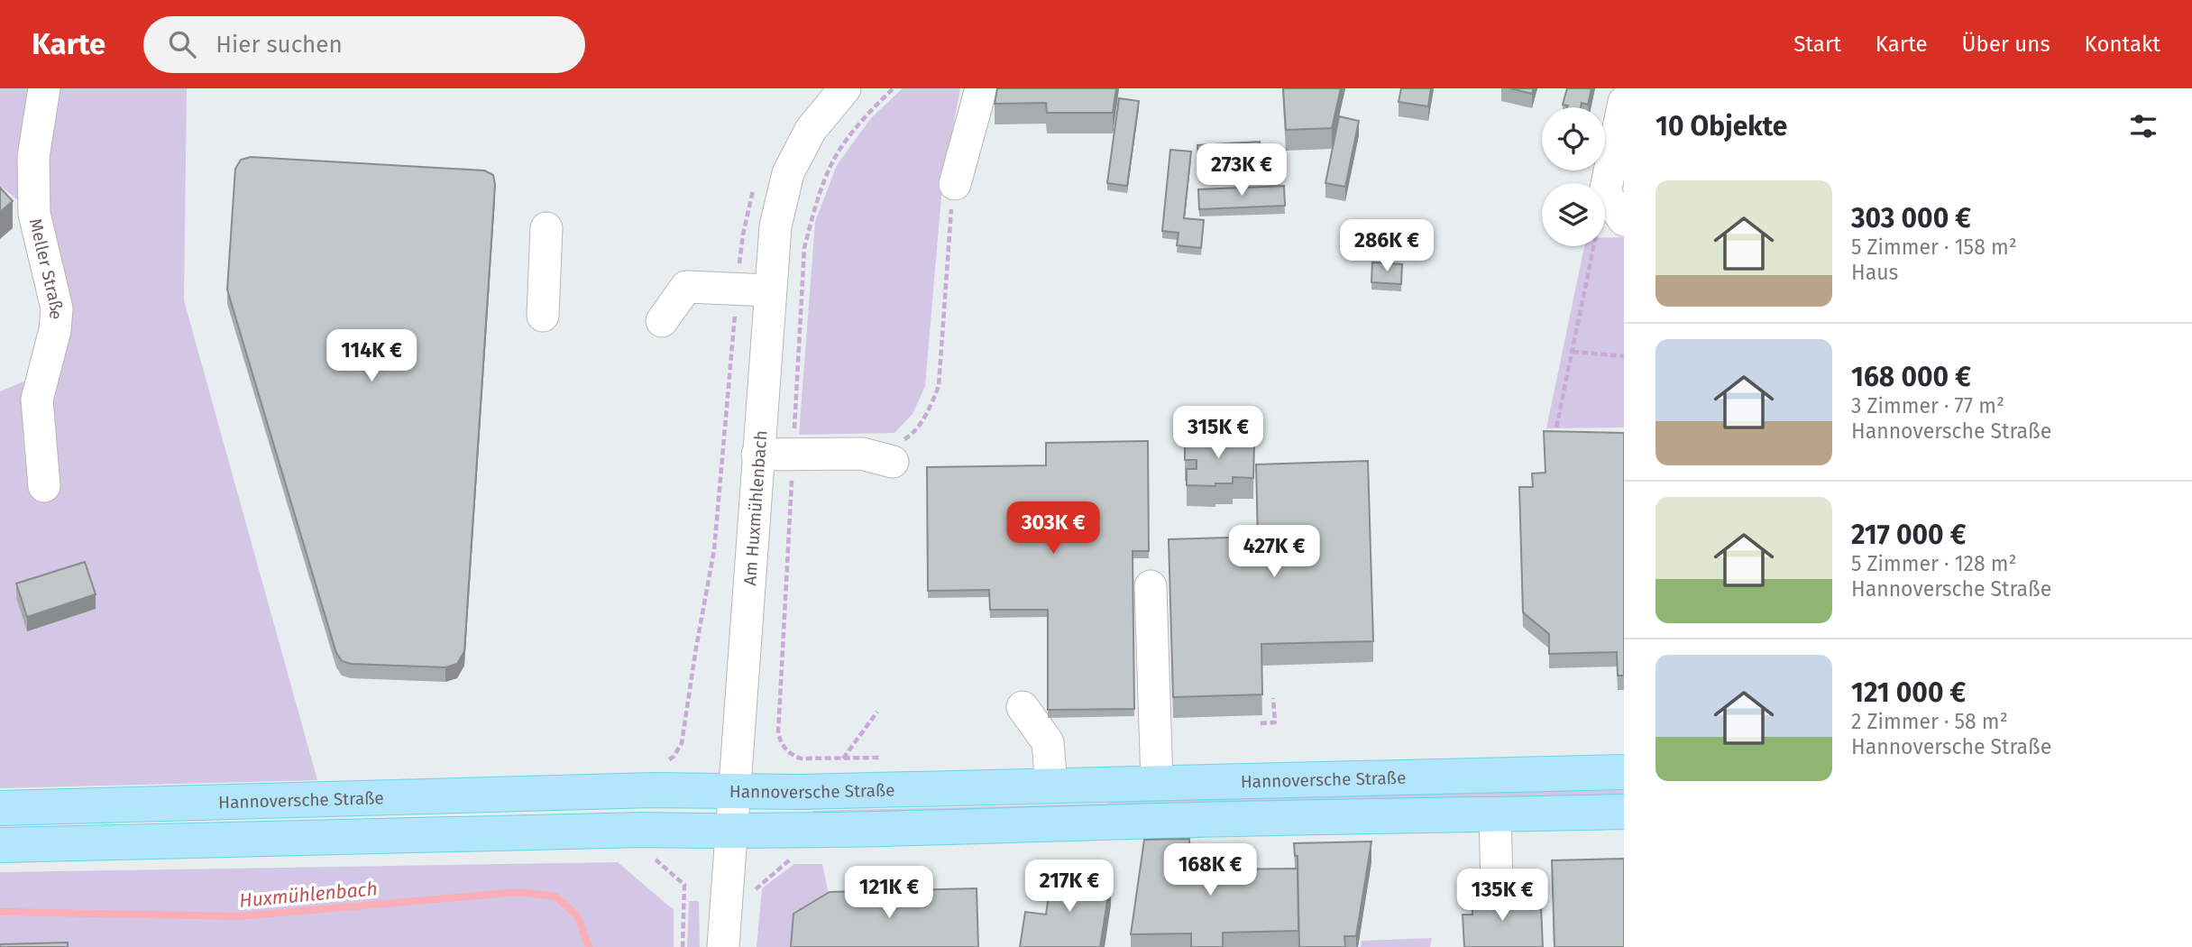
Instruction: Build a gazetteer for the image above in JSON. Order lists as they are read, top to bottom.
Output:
{
  "streets": {
    "main road": ["Hannoversche Straße"],
    "street": ["Meller Straße", "Am Huxmühlenbach"]
  },
  "crossings": [
    ["Am Huxmühlenbach", "Hannoversche Straße"]
  ],
  "water": ["Huxmühlenbach"],
  "page": {
    "header": "Karte",
    "search": "Hier suchen",
    "nav": [
      "Start",
      "Karte",
      "Über uns",
      "Kontakt"
    ],
    "heading": "10 Objekte",
    "price": [
      "273K €",
      "286K €",
      "114K €",
      "315K €",
      "303K €",
      "427K €",
      "168K €",
      "217K €",
      "121K €",
      "135K €"
    ],
    "list": [
      {
        "name": "303 000 €",
        "note": "5 Zimmer · 158 m² · Haus"
      },
      {
        "name": "168 000 €",
        "note": "3 Zimmer · 77 m² · Hannoversche Straße"
      },
      {
        "name": "217 000 €",
        "note": "5 Zimmer · 128 m² · Hannoversche Straße"
      },
      {
        "name": "121 000 €",
        "note": "2 Zimmer · 58 m² · Hannoversche Straße"
      }
    ]
  }
}
